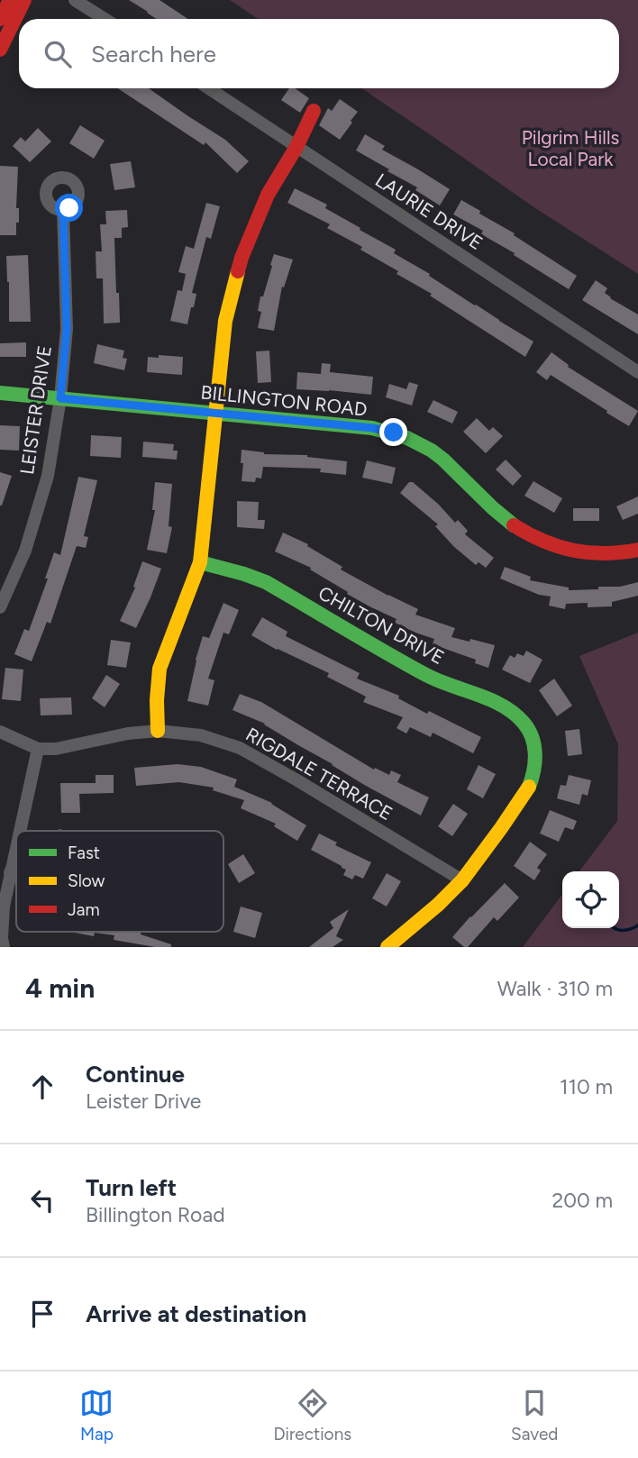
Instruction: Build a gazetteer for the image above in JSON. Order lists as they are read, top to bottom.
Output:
{
  "streets": {
    "street": [
      "LAURIE DRIVE",
      "BILLINGTON ROAD",
      "LEISTER DRIVE",
      "CHILTON DRIVE",
      "RIGDALE TERRACE"
    ]
  },
  "crossings": [
    ["BILLINGTON ROAD", "LEISTER DRIVE"],
    ["CHILTON DRIVE", "RIGDALE TERRACE"]
  ],
  "parks": ["Pilgrim Hills Local Park"],
  "legend": ["Fast", "Slow", "Jam"],
  "page": {
    "search": "Search here",
    "heading": ["4 min", "Walk · 310 m"],
    "list": [
      ["Continue", "Leister Drive", "110 m"],
      ["Turn left", "Billington Road", "200 m"],
      "Arrive at destination"
    ],
    "nav": ["Map", "Directions", "Saved"]
  }
}
